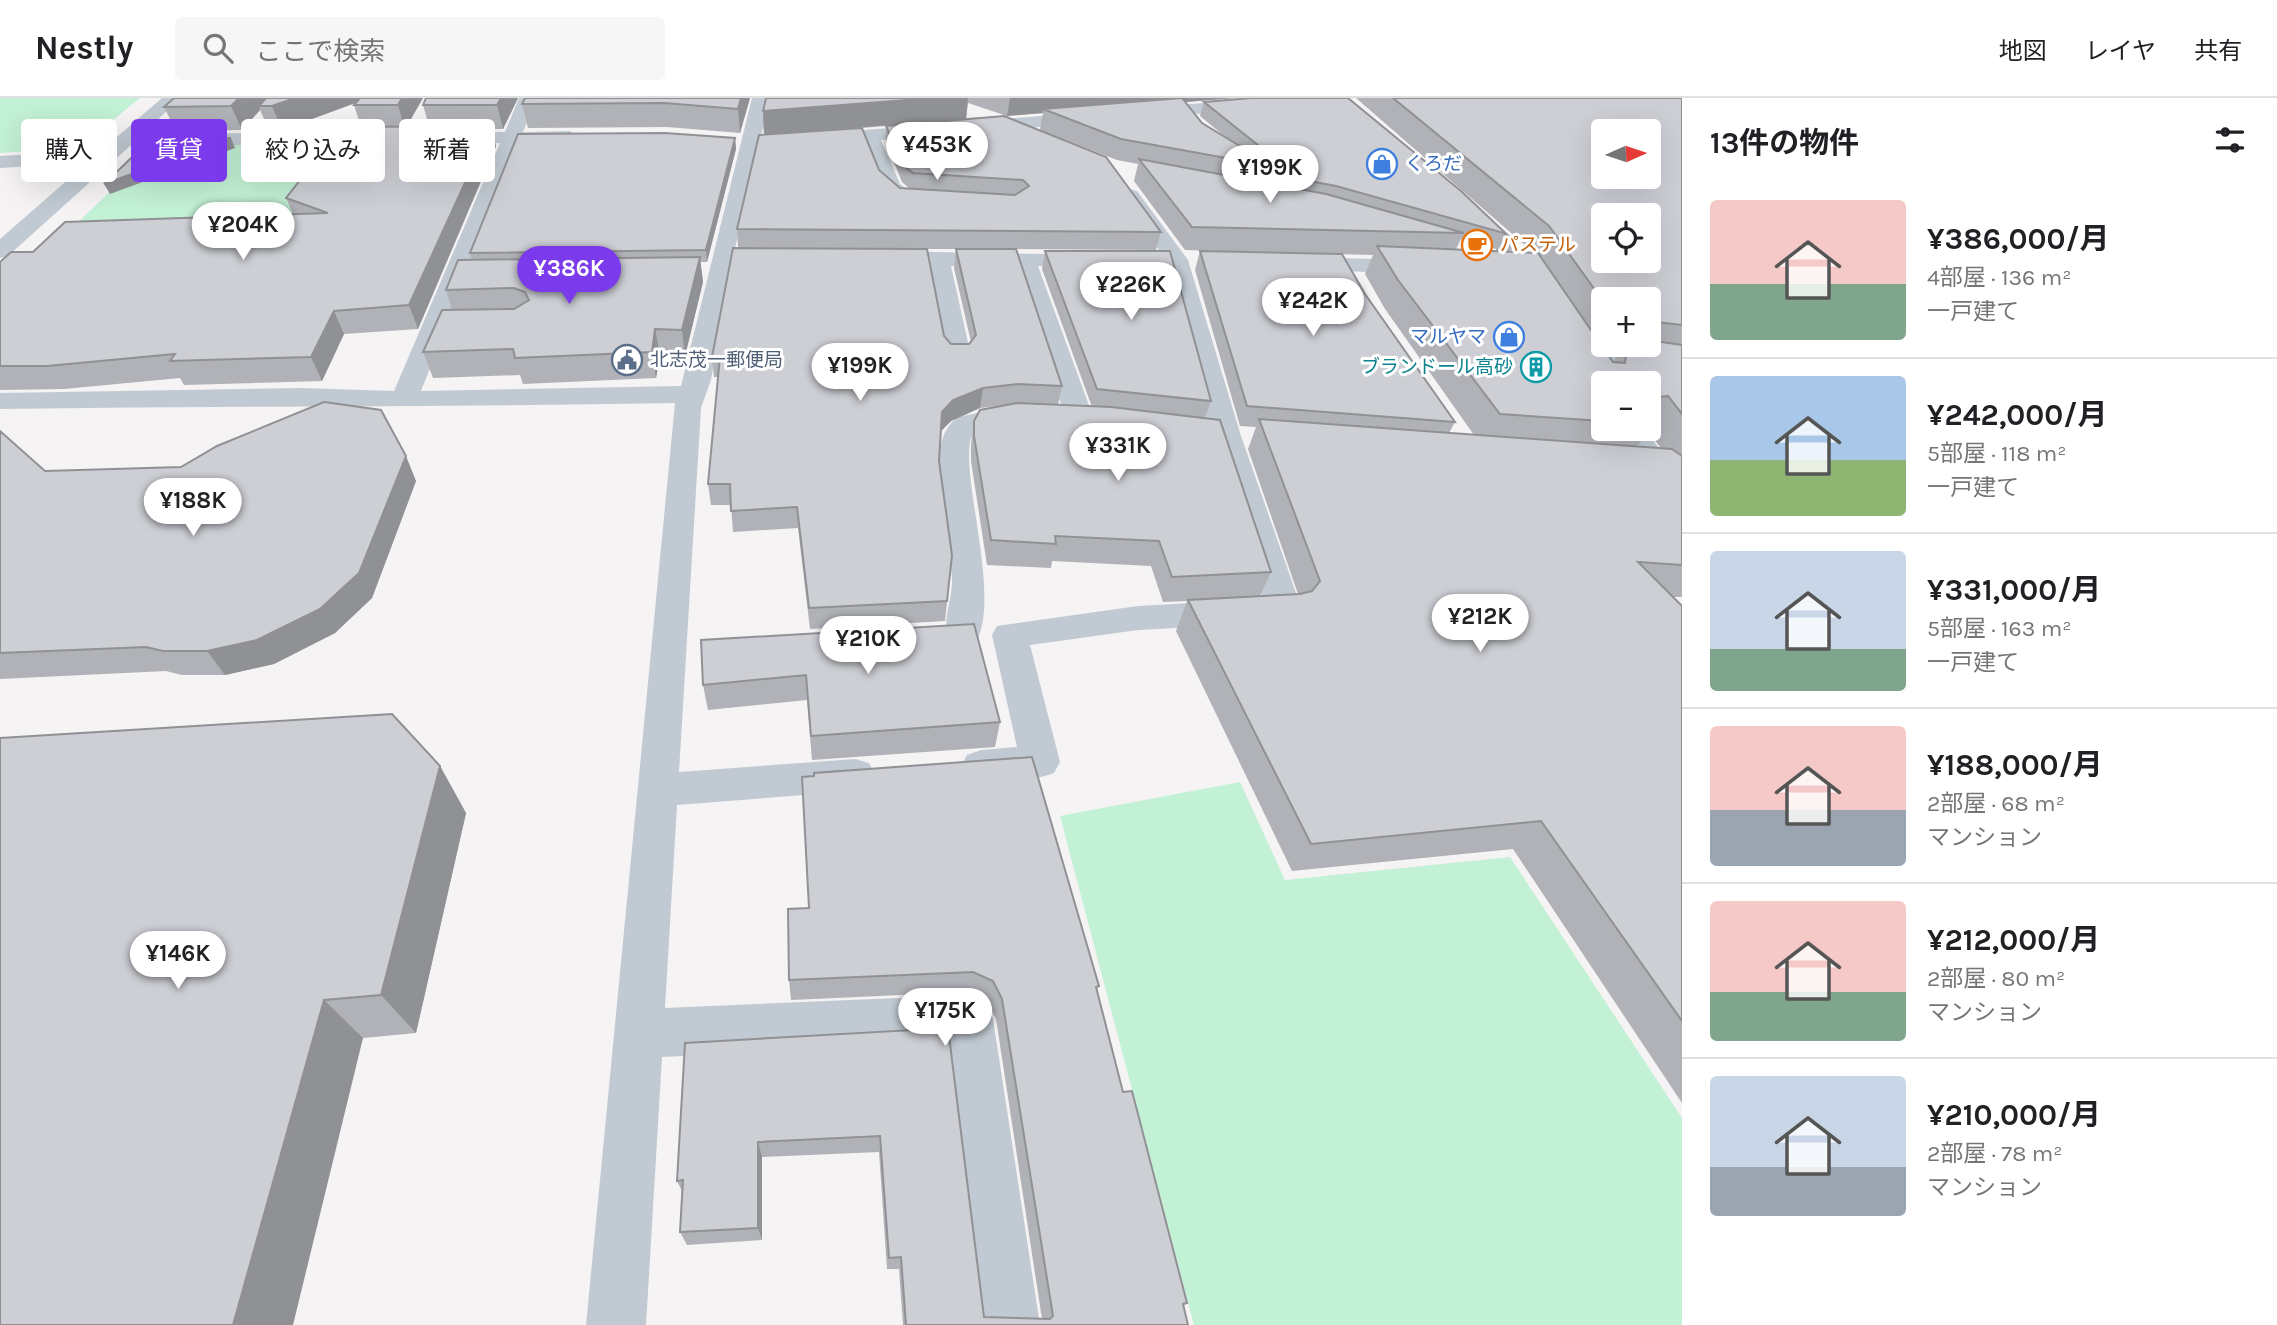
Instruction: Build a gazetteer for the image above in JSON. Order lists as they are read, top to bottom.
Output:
{
  "places": {
    "shop": ["くろだ", "マルヤマ"],
    "cafe": ["パステル"],
    "public building": ["北志茂一郵便局"],
    "building": ["ブランドール高砂"]
  },
  "north": "right",
  "page": {
    "header": "Nestly",
    "search": "ここで検索",
    "nav": ["地図", "レイヤ", "共有"],
    "heading": "13件の物件",
    "map_buttons": ["+", "−"],
    "chip": [
      "購入",
      "賃貸",
      "絞り込み",
      "新着"
    ],
    "price": [
      "¥453K",
      "¥199K",
      "¥204K",
      "¥386K",
      "¥226K",
      "¥242K",
      "¥199K",
      "¥331K",
      "¥188K",
      "¥212K",
      "¥210K",
      "¥146K",
      "¥175K"
    ],
    "list": [
      {
        "name": "¥386,000/月",
        "note": "4部屋 · 136 m² · 一戸建て"
      },
      {
        "name": "¥242,000/月",
        "note": "5部屋 · 118 m² · 一戸建て"
      },
      {
        "name": "¥331,000/月",
        "note": "5部屋 · 163 m² · 一戸建て"
      },
      {
        "name": "¥188,000/月",
        "note": "2部屋 · 68 m² · マンション"
      },
      {
        "name": "¥212,000/月",
        "note": "2部屋 · 80 m² · マンション"
      },
      {
        "name": "¥210,000/月",
        "note": "2部屋 · 78 m² · マンション"
      }
    ]
  }
}
